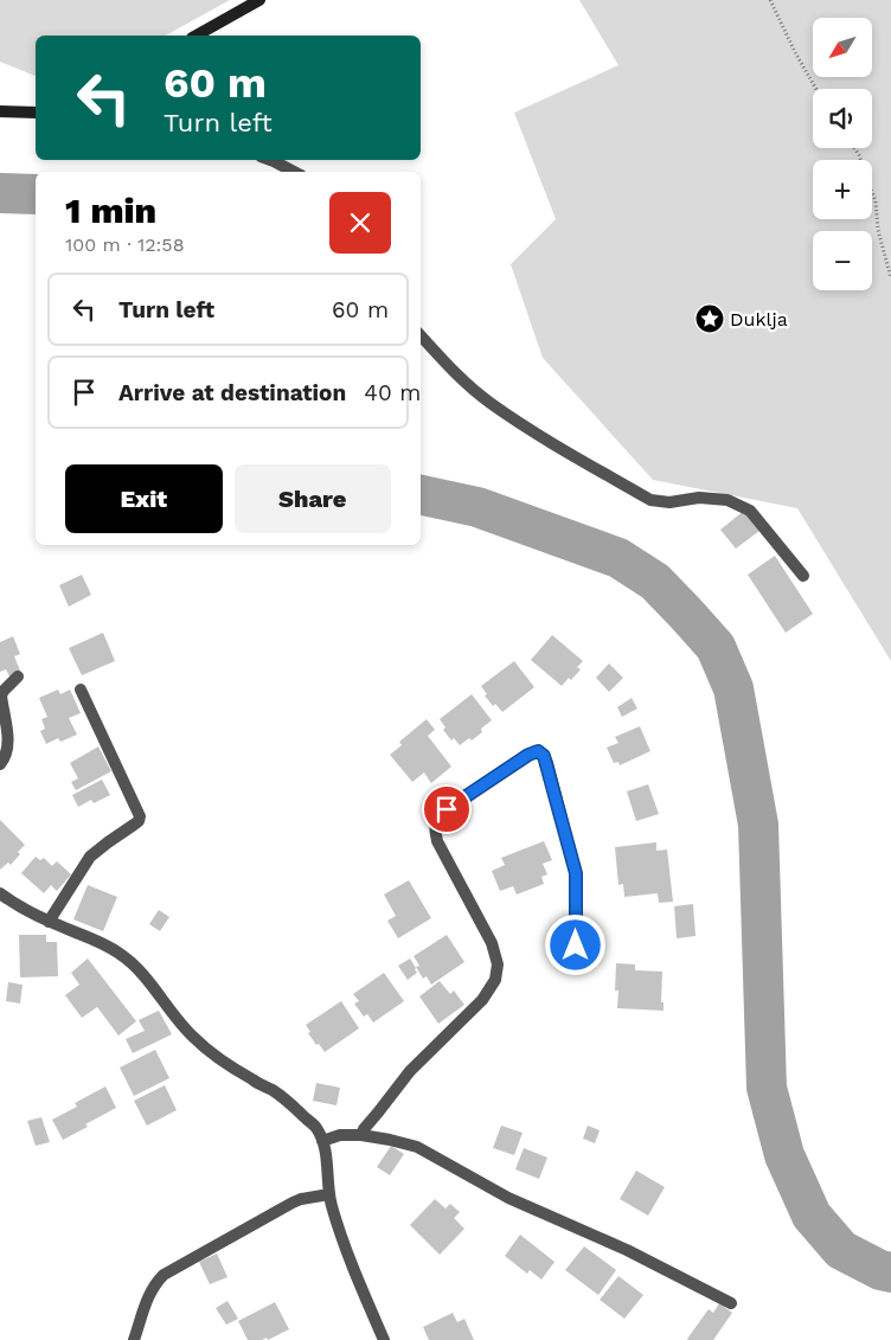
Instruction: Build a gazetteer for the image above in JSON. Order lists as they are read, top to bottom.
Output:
{
  "places": {
    "place": ["Duklja"]
  },
  "north": "bottom left",
  "page": {
    "map_buttons": ["+", "−"],
    "turn": ["60 m", "Turn left"],
    "heading": ["1 min", "100 m · 12:58"],
    "list": [
      {
        "name": "Turn left",
        "value": "60 m"
      },
      {
        "name": "Arrive at destination",
        "value": "40 m"
      }
    ],
    "buttons": ["Exit", "Share"]
  }
}
